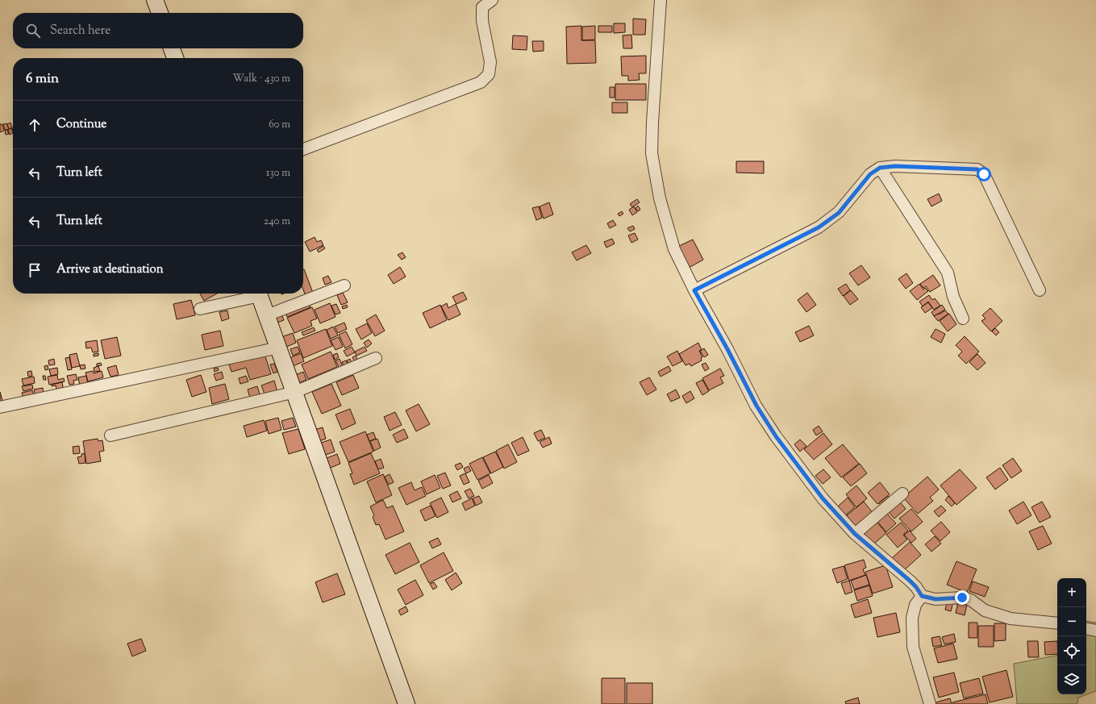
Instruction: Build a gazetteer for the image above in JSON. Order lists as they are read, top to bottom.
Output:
{
  "page": {
    "search": "Search here",
    "heading": ["6 min", "Walk · 430 m"],
    "list": [
      ["Continue", "60 m"],
      ["Turn left", "130 m"],
      ["Turn left", "240 m"],
      "Arrive at destination"
    ],
    "map_buttons": ["+", "−"]
  }
}
